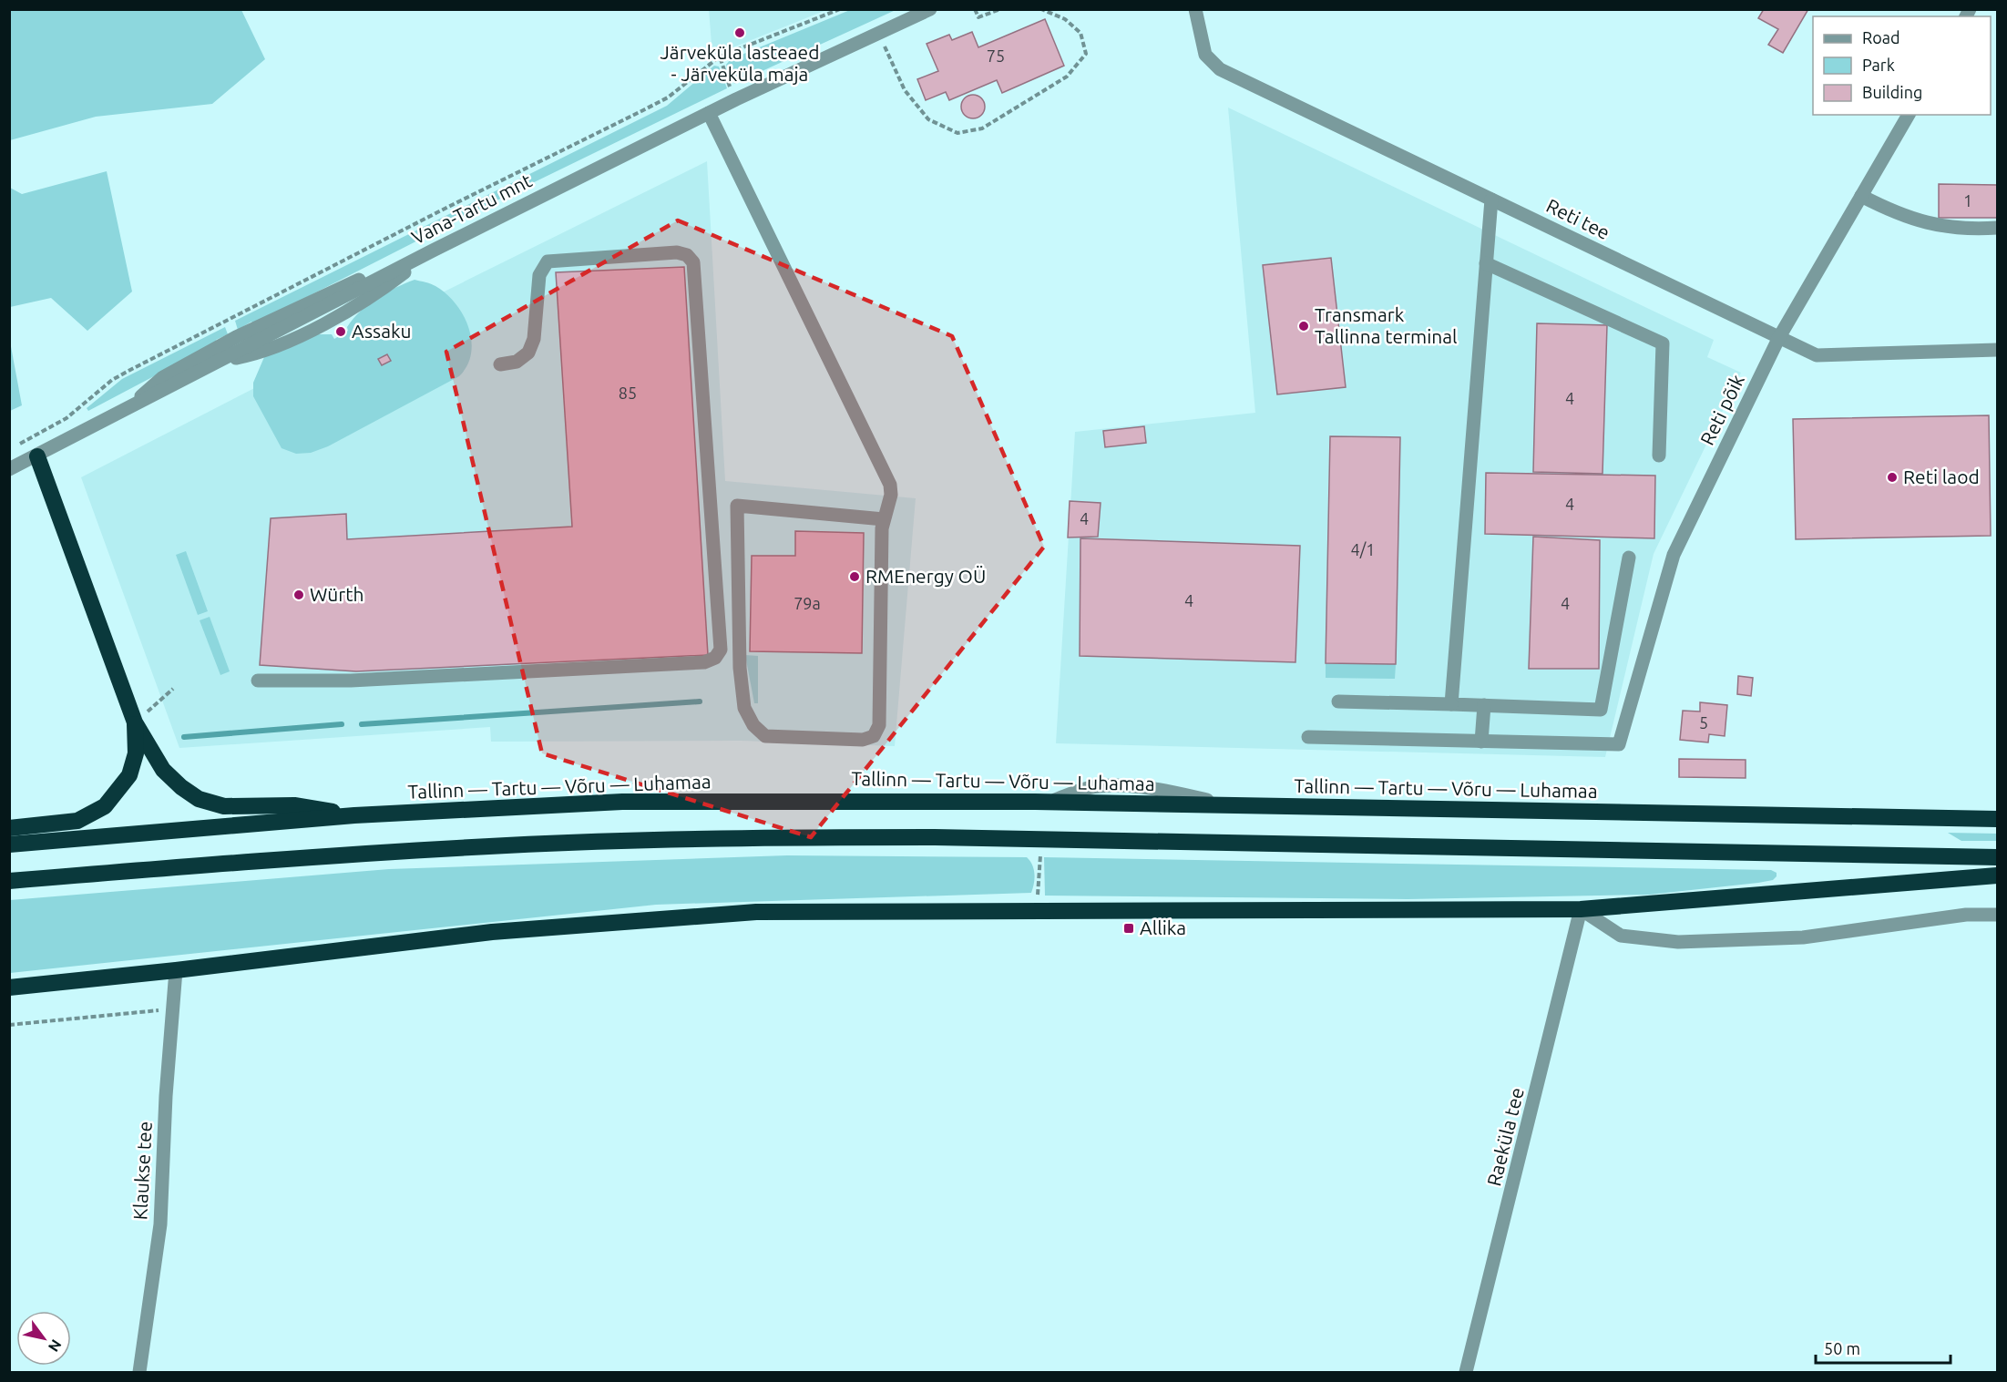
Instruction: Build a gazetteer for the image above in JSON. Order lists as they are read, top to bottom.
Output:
{
  "streets": {
    "highway": ["Tallinn — Tartu — Võru — Luhamaa"],
    "street": [
      "Vana-Tartu mnt",
      "Reti tee",
      "Reti põik",
      "Raeküla tee",
      "Klaukse tee"
    ]
  },
  "crossings": [
    ["Reti tee", "Reti põik"]
  ],
  "places": {
    "other": [
      "Järveküla lasteaed - Järveküla maja",
      "Transmark Tallinna terminal",
      "Assaku",
      "Reti laod",
      "RMEnergy OÜ",
      "Würth"
    ],
    "transit": ["Allika"]
  },
  "house_numbers": [
    "75",
    "1",
    "85",
    "4",
    "4",
    "4",
    "4/1",
    "4",
    "79a",
    "4",
    "5"
  ],
  "legend": ["Road", "Park", "Building"],
  "scale_bar": "50 m",
  "north": "bottom right"
}
